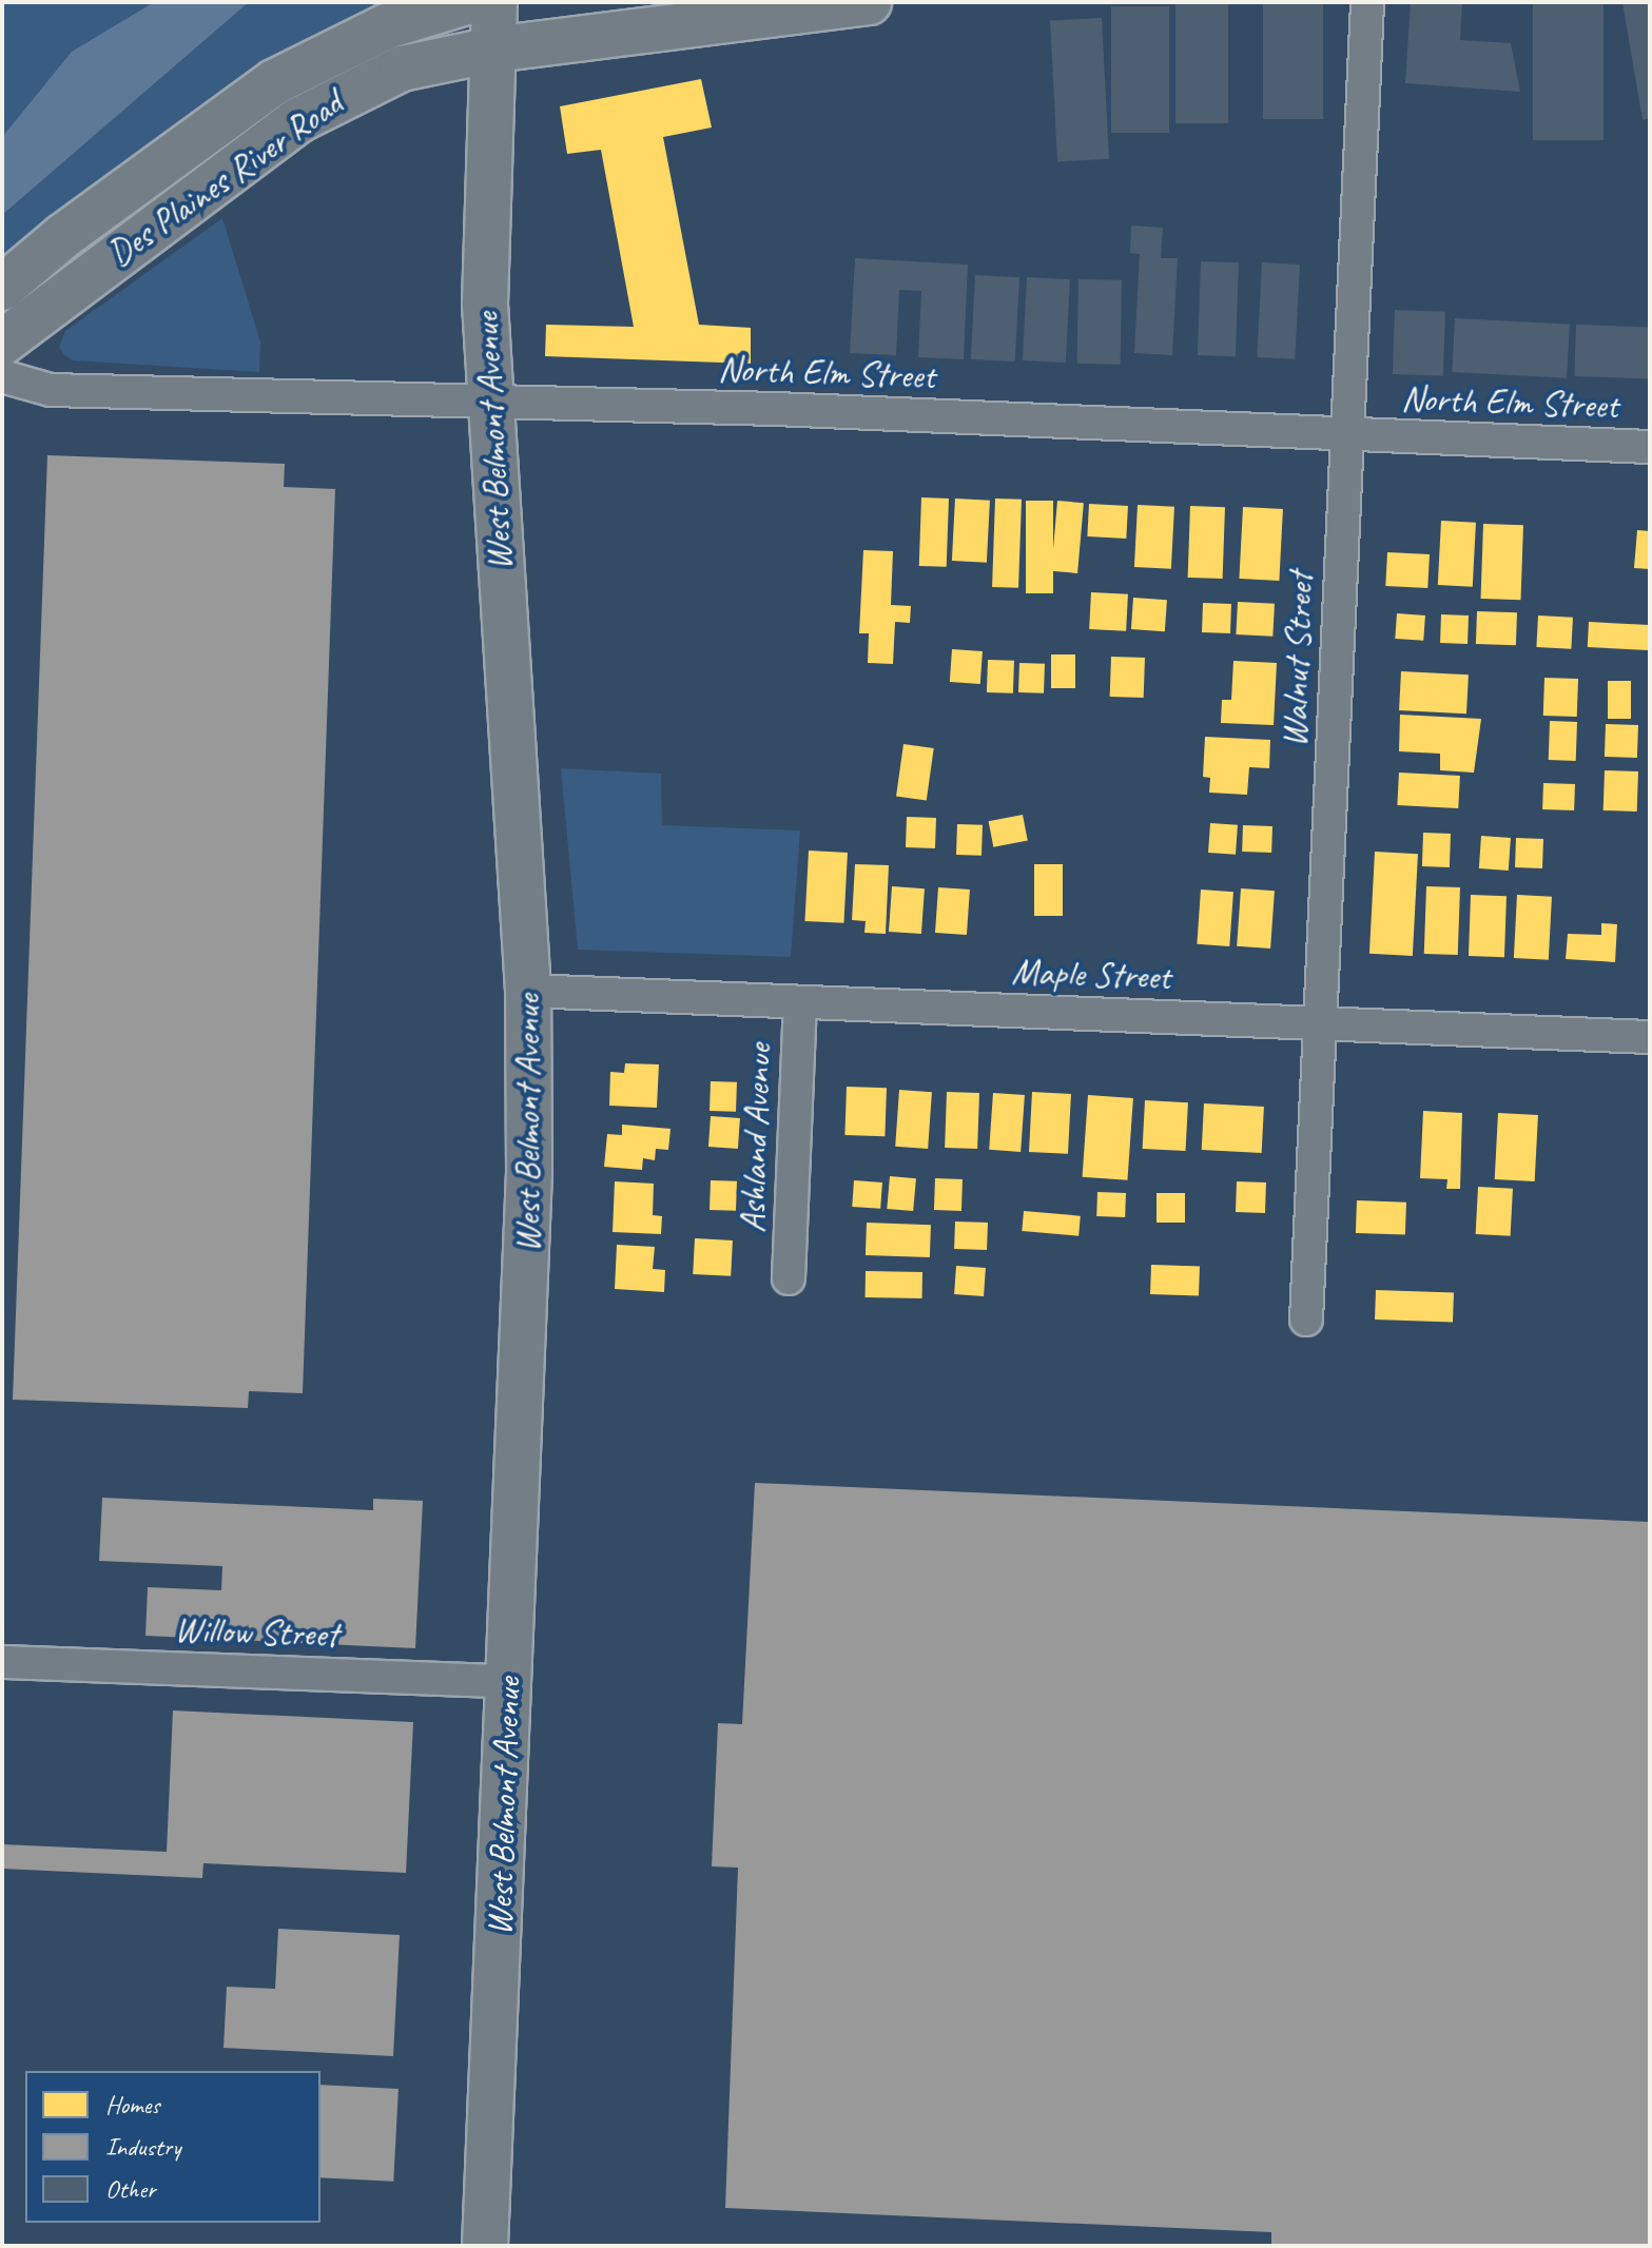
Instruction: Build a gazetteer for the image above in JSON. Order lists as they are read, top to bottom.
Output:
{
  "streets": {
    "main road": ["Des Plaines River Road", "West Belmont Avenue"],
    "street": [
      "North Elm Street",
      "Walnut Street",
      "Maple Street",
      "Ashland Avenue",
      "Willow Street"
    ]
  },
  "crossings": [
    ["Des Plaines River Road", "West Belmont Avenue"],
    ["North Elm Street", "West Belmont Avenue"],
    ["North Elm Street", "Walnut Street"],
    ["West Belmont Avenue", "Maple Street"],
    ["West Belmont Avenue", "Willow Street"],
    ["Walnut Street", "Maple Street"],
    ["Maple Street", "Ashland Avenue"]
  ],
  "legend": ["Homes", "Industry", "Other"]
}
